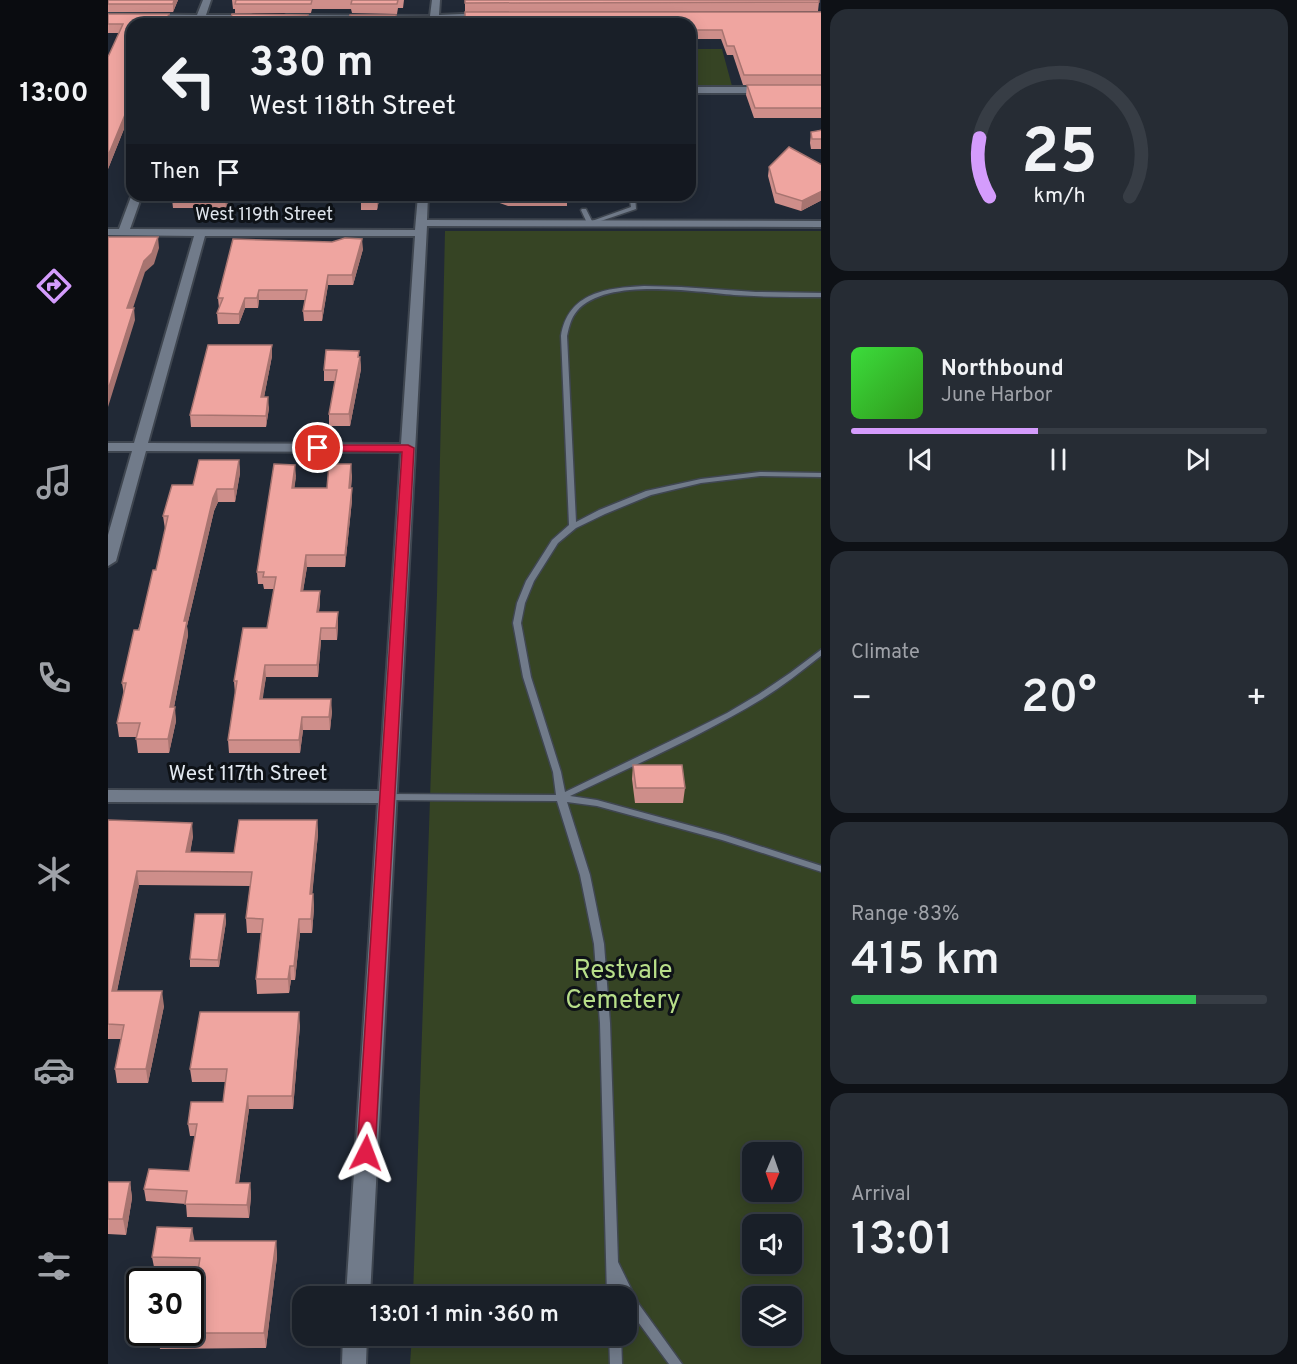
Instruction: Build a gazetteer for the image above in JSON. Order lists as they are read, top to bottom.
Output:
{
  "streets": {
    "street": ["West 119th Street", "West 117th Street"]
  },
  "parks": ["Restvale Cemetery"],
  "north": "bottom",
  "page": {
    "tabs": "13:00",
    "turn": ["330 m", "West 118th Street"],
    "then": "Then",
    "song": ["Northbound", "June Harbor"],
    "tile": [
      "Climate",
      ["Range · 83%", "415 km"],
      ["Arrival", "13:01"]
    ],
    "heat": ["−", "20°", "+"],
    "limit": "30",
    "trip": "13:01 · 1 min · 360 m",
    "gauge": ["25", "km/h"]
  }
}
